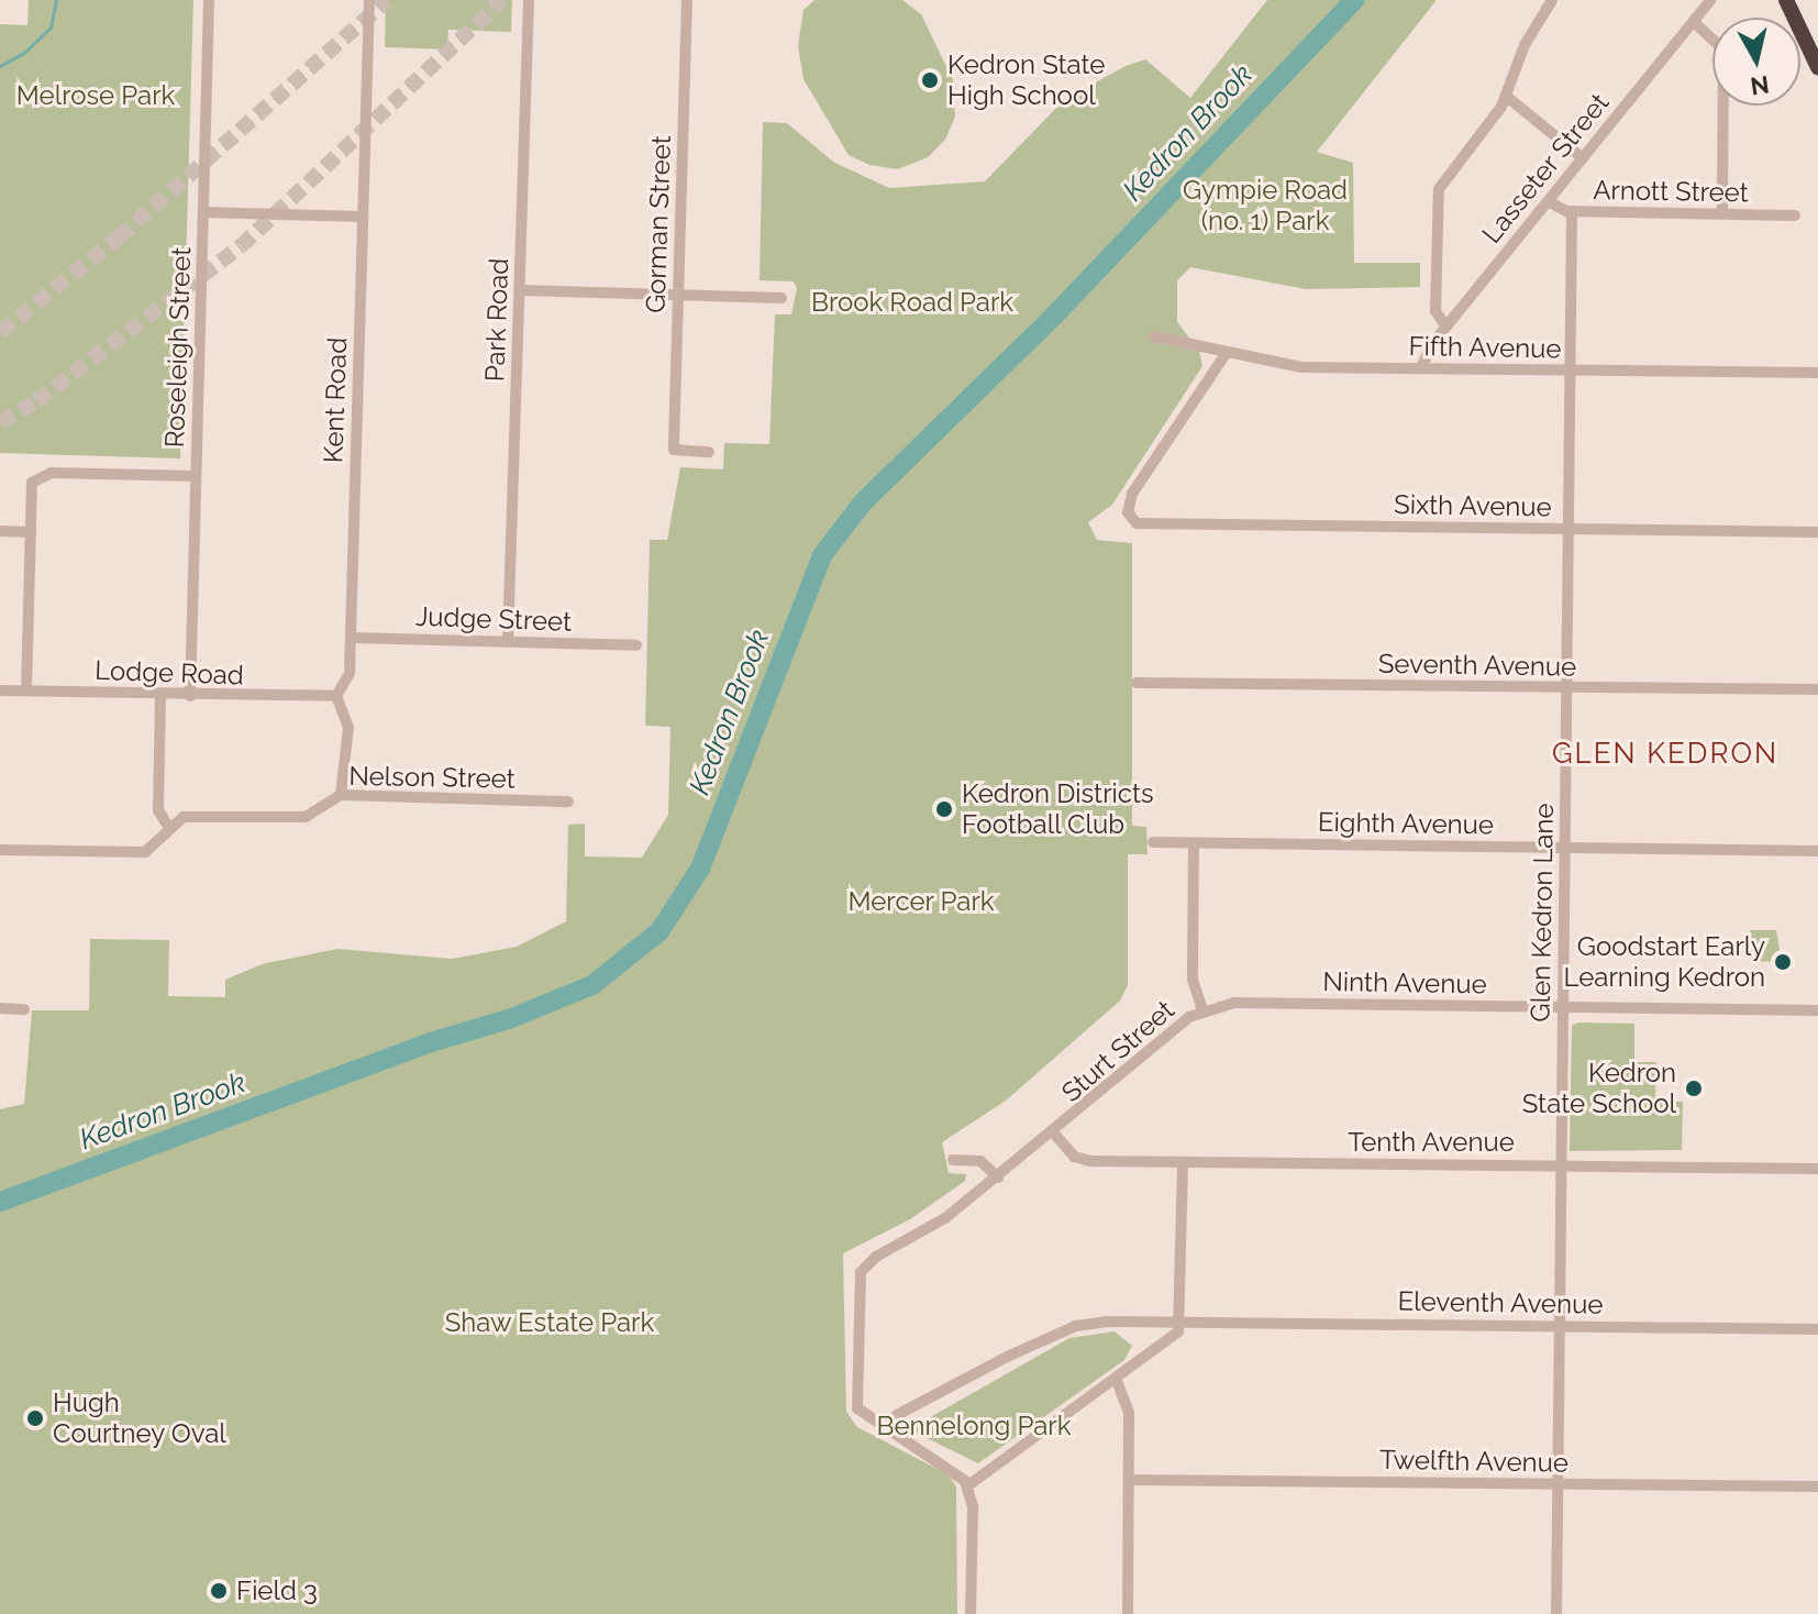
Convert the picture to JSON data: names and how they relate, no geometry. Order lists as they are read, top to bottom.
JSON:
{
  "streets": {
    "street": [
      "Lasseter Street",
      "Arnott Street",
      "Gorman Street",
      "Park Road",
      "Roseleigh Street",
      "Fifth Avenue",
      "Kent Road",
      "Sixth Avenue",
      "Judge Street",
      "Seventh Avenue",
      "Lodge Road",
      "Nelson Street",
      "Eighth Avenue",
      "Glen Kedron Lane",
      "Ninth Avenue",
      "Sturt Street",
      "Tenth Avenue",
      "Eleventh Avenue",
      "Twelfth Avenue"
    ]
  },
  "crossings": [
    ["Lasseter Street", "Arnott Street"],
    ["Lasseter Street", "Fifth Avenue"],
    ["Arnott Street", "Glen Kedron Lane"],
    ["Park Road", "Judge Street"],
    ["Roseleigh Street", "Lodge Road"],
    ["Fifth Avenue", "Sixth Avenue"],
    ["Fifth Avenue", "Glen Kedron Lane"],
    ["Kent Road", "Judge Street"],
    ["Kent Road", "Lodge Road"],
    ["Sixth Avenue", "Glen Kedron Lane"],
    ["Seventh Avenue", "Glen Kedron Lane"],
    ["Eighth Avenue", "Glen Kedron Lane"],
    ["Eighth Avenue", "Sturt Street"],
    ["Glen Kedron Lane", "Ninth Avenue"],
    ["Glen Kedron Lane", "Tenth Avenue"],
    ["Glen Kedron Lane", "Eleventh Avenue"],
    ["Glen Kedron Lane", "Twelfth Avenue"],
    ["Ninth Avenue", "Sturt Street"],
    ["Sturt Street", "Tenth Avenue"],
    ["Sturt Street", "Eleventh Avenue"]
  ],
  "districts": ["GLEN KEDRON"],
  "water": ["Kedron Brook"],
  "parks": [
    "Melrose Park",
    "Gympie Road (no. 1) Park",
    "Brook Road Park",
    "Mercer Park",
    "Shaw Estate Park",
    "Bennelong Park"
  ],
  "places": [
    "Kedron State High School",
    "Kedron Districts Football Club",
    "Goodstart Early Learning Kedron",
    "Kedron State School",
    "Hugh Courtney Oval",
    "Field 3"
  ],
  "north": "bottom"
}
